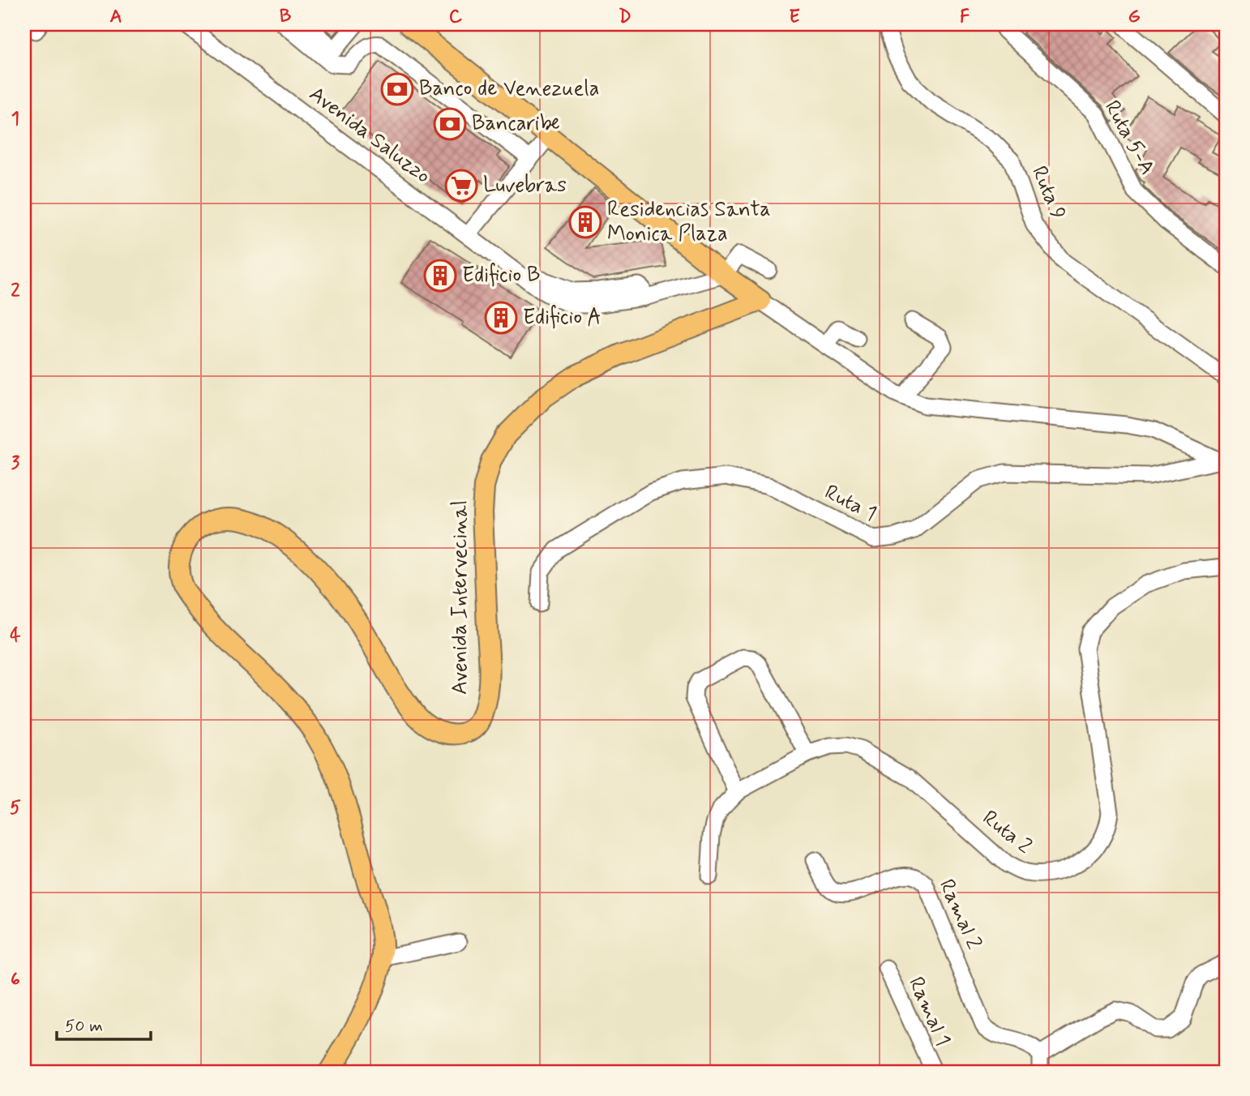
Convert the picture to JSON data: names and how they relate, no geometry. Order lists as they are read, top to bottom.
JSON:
{
  "streets": {
    "main road": ["Avenida Intervecinal"],
    "street": [
      "Avenida Saluzzo",
      "Ruta 5-A",
      "Ruta 9",
      "Ruta 1",
      "Ruta 2",
      "Ramal 2",
      "Ramal 1"
    ]
  },
  "places": {
    "bank": ["Banco de Venezuela", "Bancaribe"],
    "supermarket": ["Luvebras"],
    "building": ["Residencias Santa Monica Plaza", "Edificio B", "Edificio A"]
  },
  "scale_bar": "50 m",
  "grid": {
    "columns": [
      "A",
      "B",
      "C",
      "D",
      "E",
      "F",
      "G"
    ],
    "rows": [
      "1",
      "2",
      "3",
      "4",
      "5",
      "6"
    ]
  }
}
